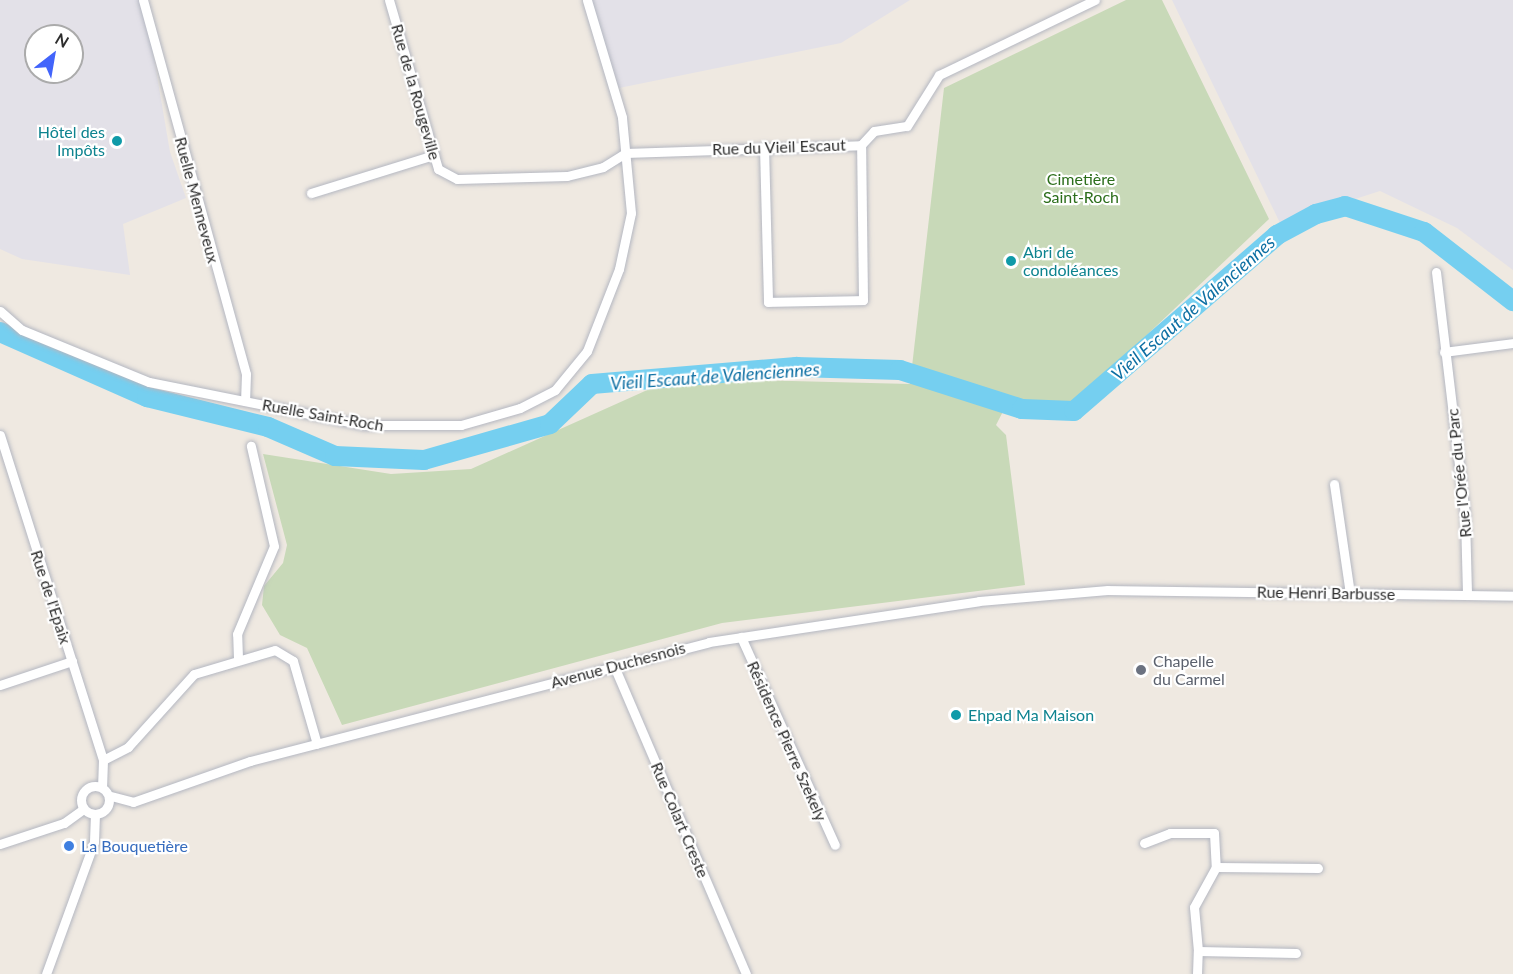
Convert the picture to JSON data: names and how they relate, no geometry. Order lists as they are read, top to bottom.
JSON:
{
  "streets": {
    "street": [
      "Rue de la Rougeville",
      "Rue du Vieil Escaut",
      "Ruelle Menneveux",
      "Ruelle Saint-Roch",
      "Rue l'Orée du Parc",
      "Rue Henri Barbusse",
      "Rue de l'Epaix",
      "Avenue Duchesnois",
      "Résidence Pierre Szekely",
      "Rue Colart Creste"
    ]
  },
  "crossings": [
    ["Rue de la Rougeville", "Rue du Vieil Escaut"],
    ["Rue de la Rougeville", "Ruelle Saint-Roch"],
    ["Rue du Vieil Escaut", "Ruelle Saint-Roch"],
    ["Ruelle Menneveux", "Ruelle Saint-Roch"],
    ["Rue l'Orée du Parc", "Rue Henri Barbusse"],
    ["Rue Henri Barbusse", "Avenue Duchesnois"],
    ["Avenue Duchesnois", "Résidence Pierre Szekely"],
    ["Avenue Duchesnois", "Rue Colart Creste"]
  ],
  "water": ["Vieil Escaut de Valenciennes"],
  "parks": ["Cimetière Saint-Roch"],
  "places": [
    "Hôtel des Impôts",
    "Abri de condoléances",
    "Chapelle du Carmel",
    "Ehpad Ma Maison",
    "La Bouquetière"
  ],
  "north": "top right"
}
